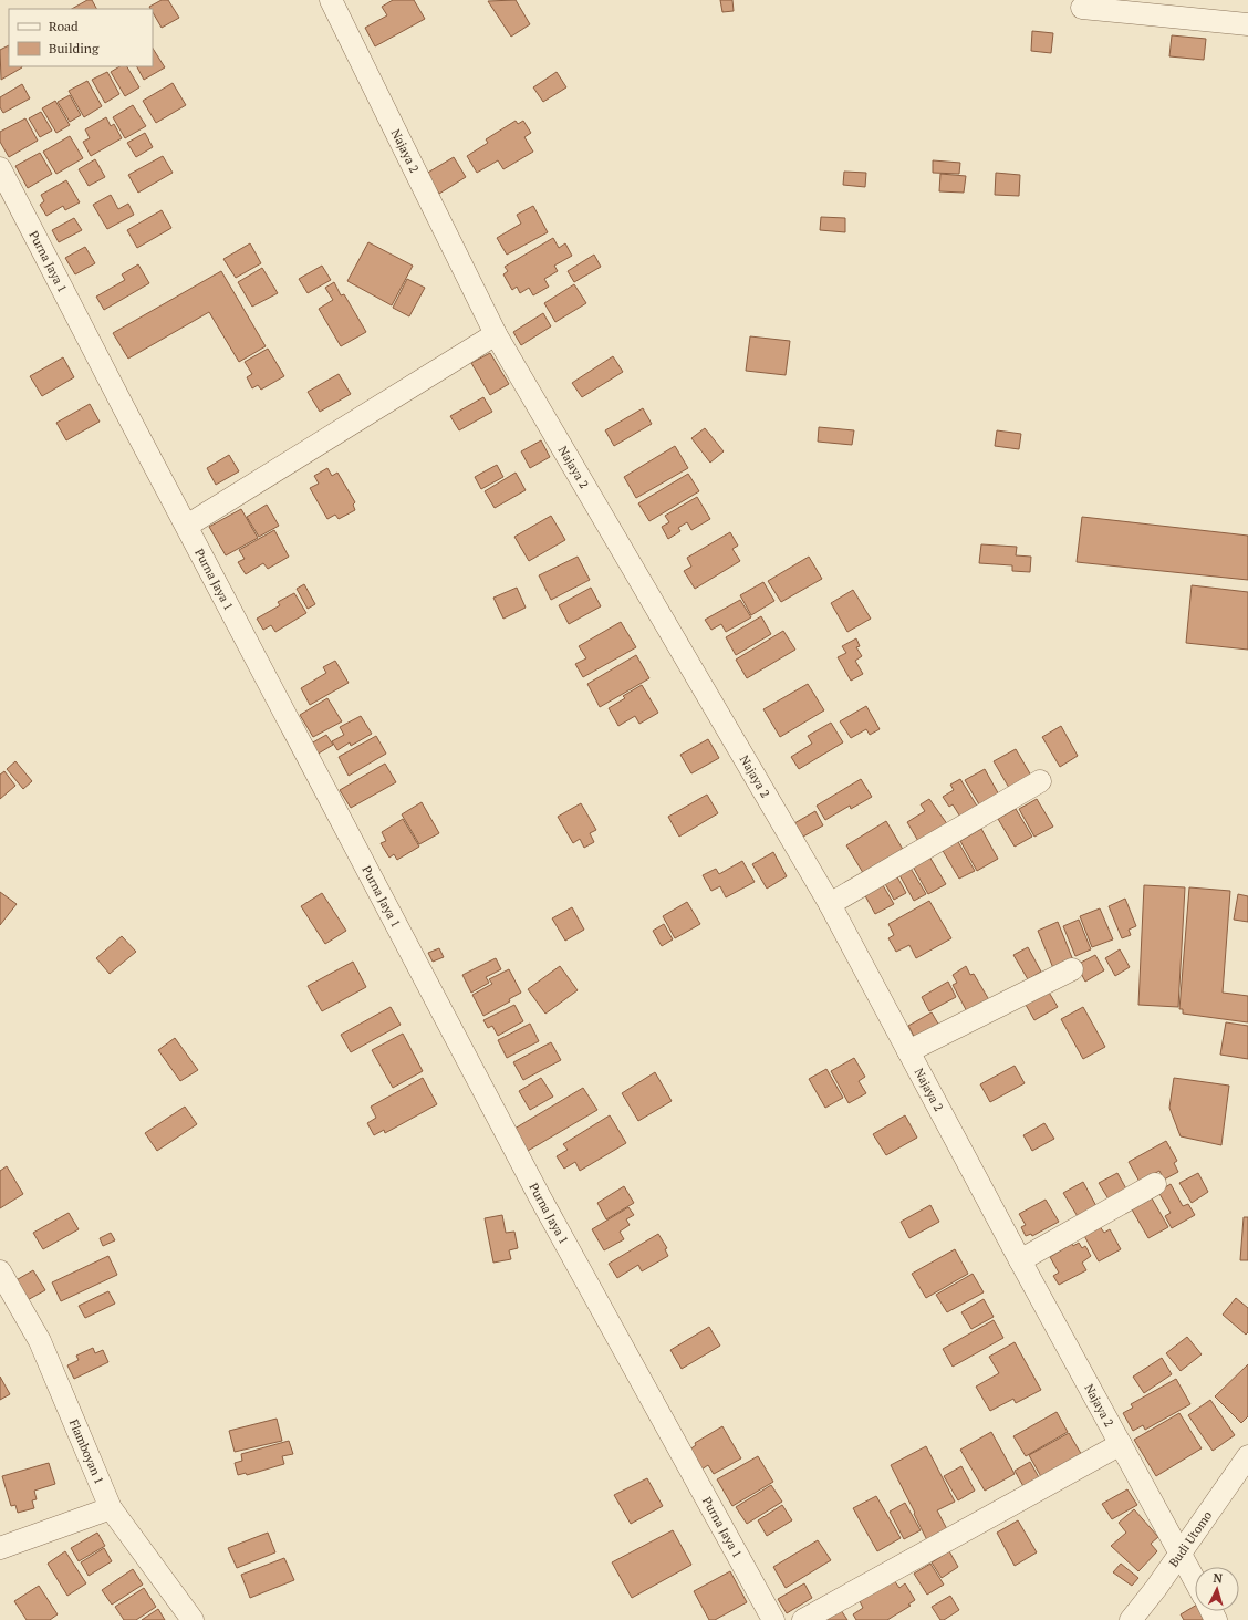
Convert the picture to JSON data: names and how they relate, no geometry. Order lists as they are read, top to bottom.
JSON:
{
  "streets": {
    "street": [
      "Najaya 2",
      "Purna Jaya 1",
      "Flamboyan 1",
      "Budi Utomo"
    ]
  },
  "crossings": [
    ["Najaya 2", "Budi Utomo"]
  ],
  "legend": ["Road", "Building"],
  "north": "top"
}
